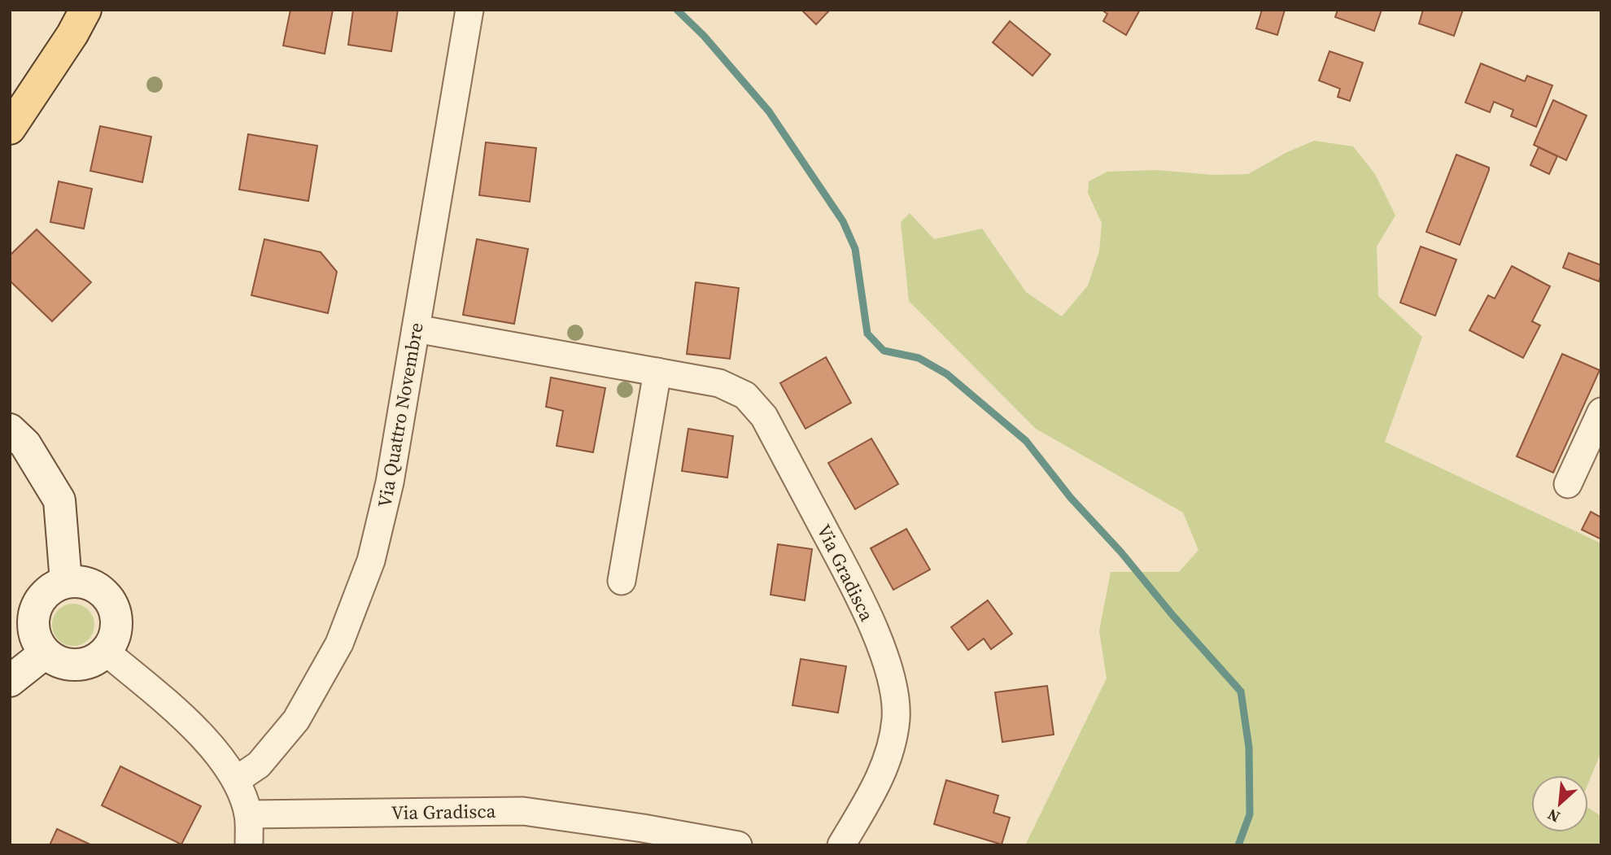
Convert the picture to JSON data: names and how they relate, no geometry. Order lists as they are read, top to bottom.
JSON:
{
  "streets": {
    "street": ["Via Quattro Novembre", "Via Gradisca"]
  },
  "crossings": [
    ["Via Quattro Novembre", "Via Gradisca"]
  ],
  "north": "bottom left"
}
